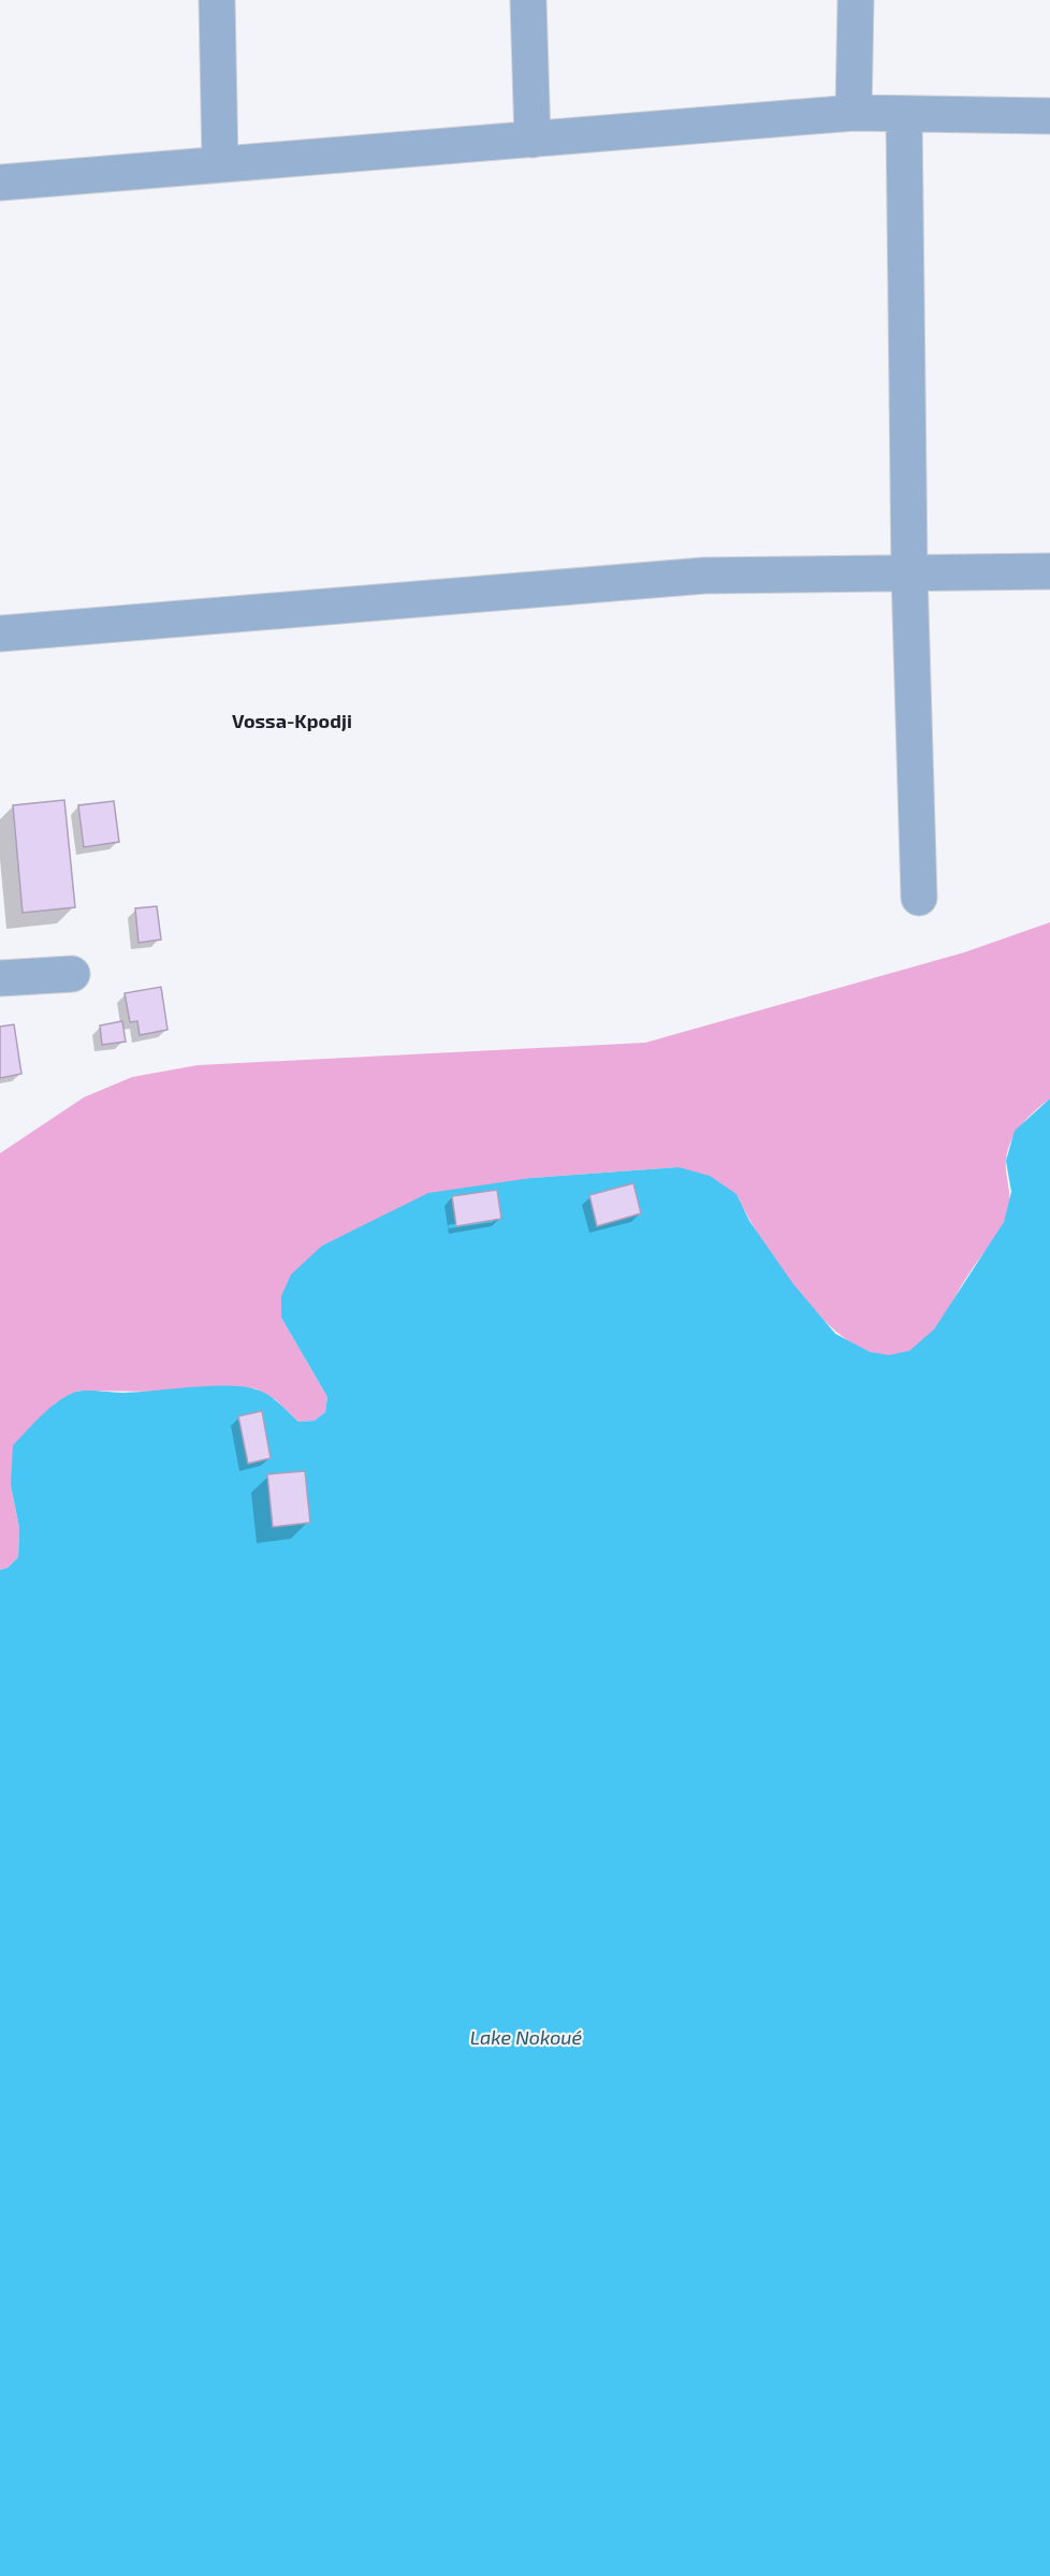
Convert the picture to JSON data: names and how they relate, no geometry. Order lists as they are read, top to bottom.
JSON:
{
  "districts": ["Vossa-Kpodji"],
  "water": ["Lake Nokoué"]
}
